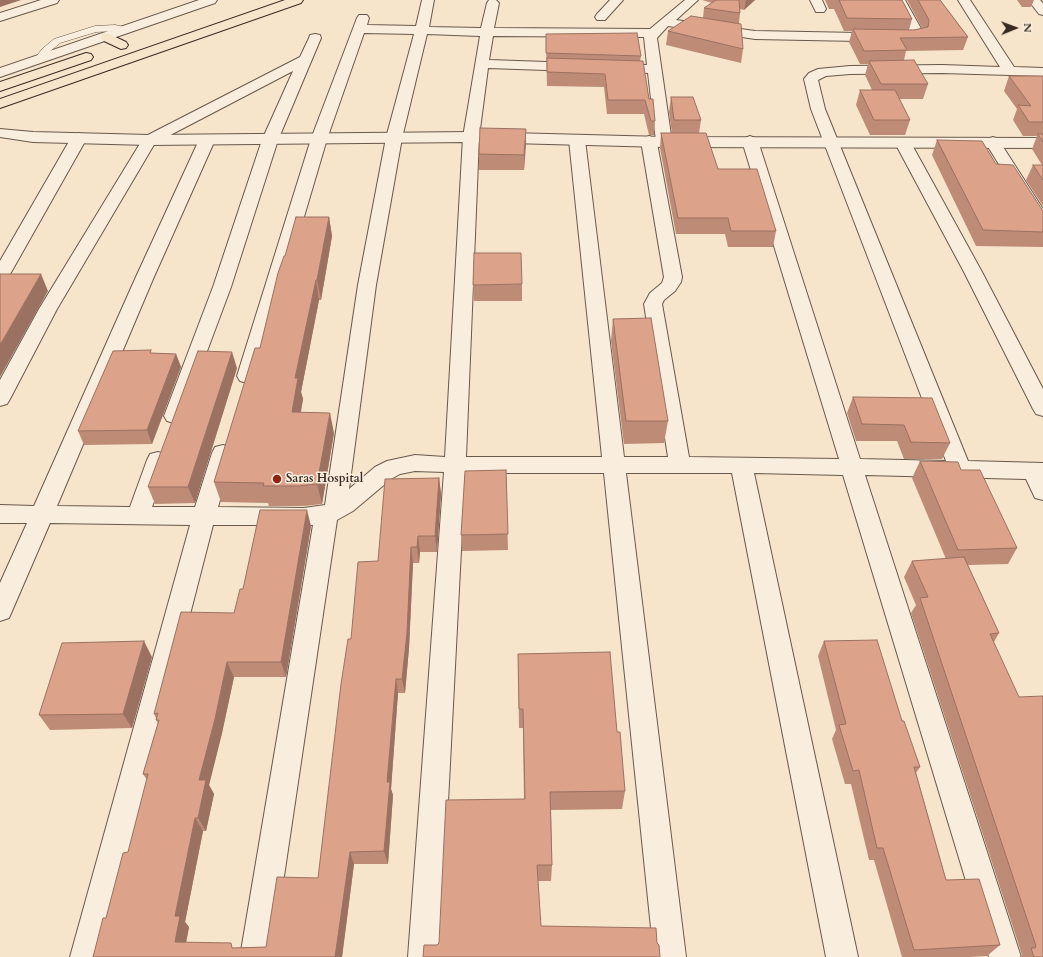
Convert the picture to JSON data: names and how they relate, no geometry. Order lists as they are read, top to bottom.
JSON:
{
  "places": ["Saras Hospital"],
  "north": "right"
}
